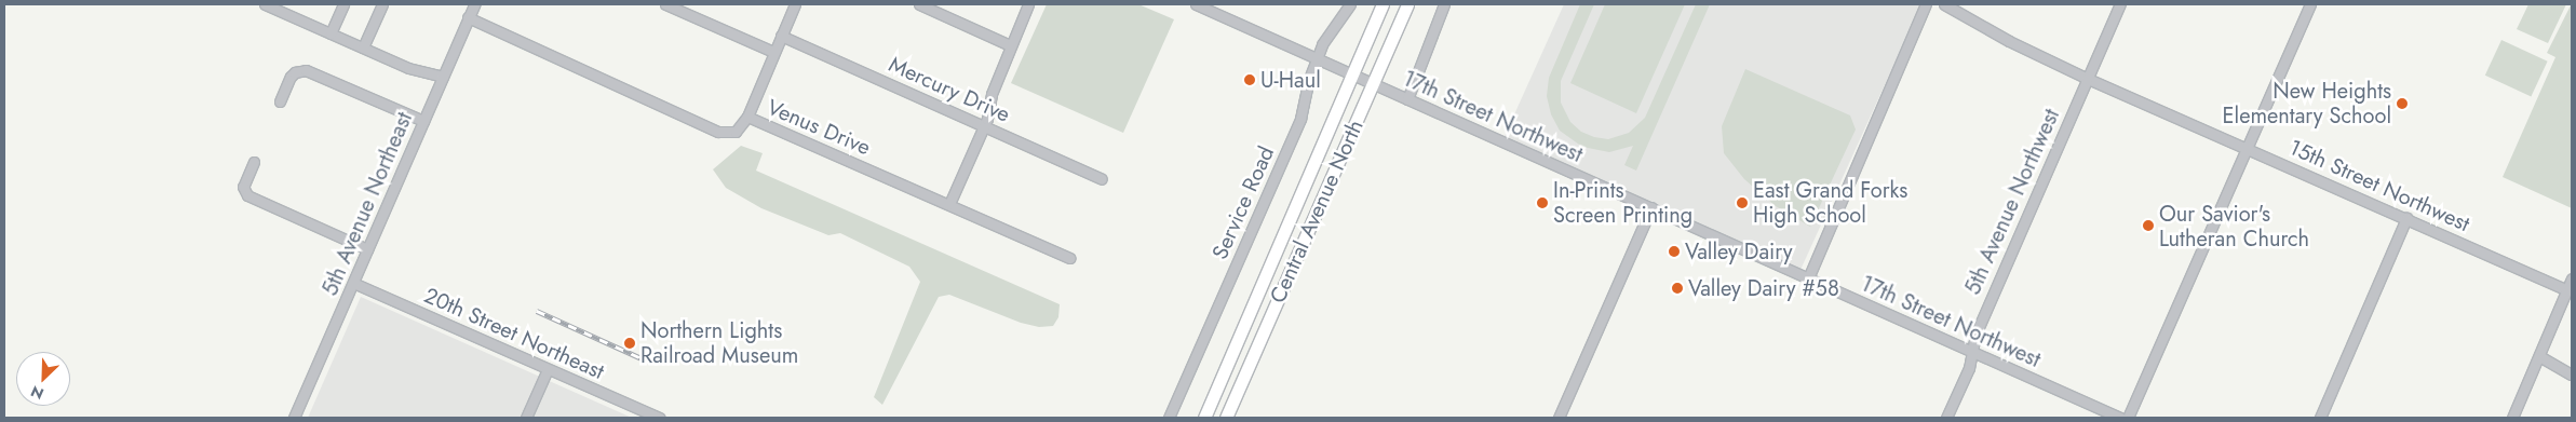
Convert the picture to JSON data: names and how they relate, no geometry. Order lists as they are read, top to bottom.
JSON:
{
  "streets": {
    "main road": ["Central Avenue North"],
    "street": [
      "Mercury Drive",
      "17th Street Northwest",
      "Venus Drive",
      "15th Street Northwest",
      "5th Avenue Northwest",
      "Service Road",
      "5th Avenue Northeast",
      "20th Street Northeast"
    ]
  },
  "crossings": [
    ["17th Street Northwest", "5th Avenue Northwest"],
    ["17th Street Northwest", "Service Road"],
    ["17th Street Northwest", "Central Avenue North"],
    ["Venus Drive", "5th Avenue Northeast"],
    ["15th Street Northwest", "5th Avenue Northwest"],
    ["5th Avenue Northeast", "20th Street Northeast"]
  ],
  "places": [
    "U-Haul",
    "New Heights Elementary School",
    "In-Prints Screen Printing",
    "East Grand Forks High School",
    "Our Savior's Lutheran Church",
    "Valley Dairy",
    "Valley Dairy #58",
    "Northern Lights Railroad Museum"
  ],
  "north": "bottom left"
}
